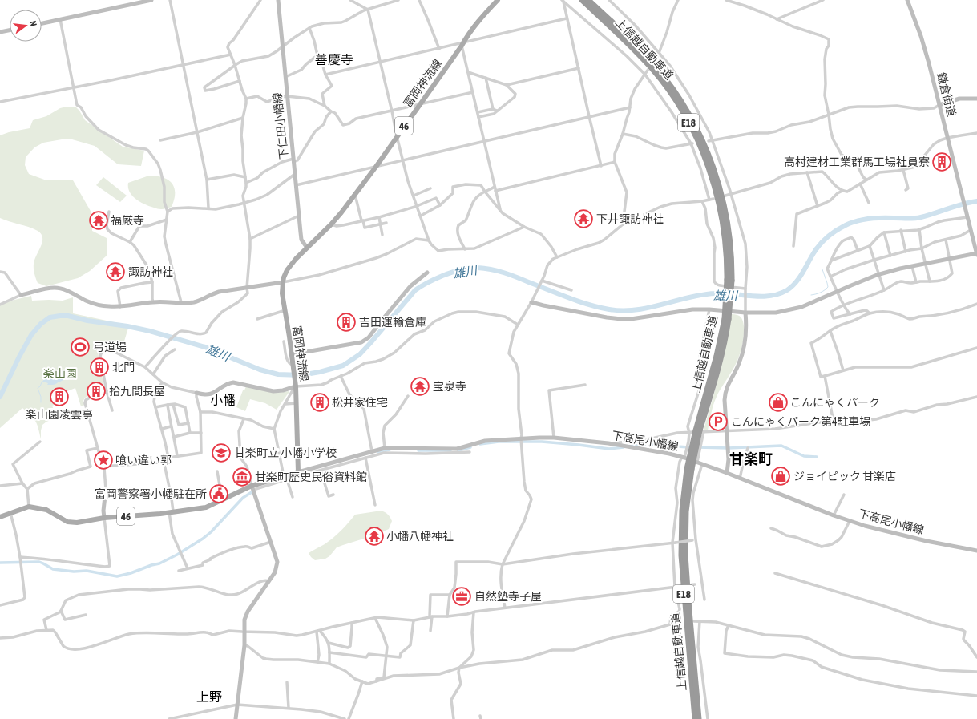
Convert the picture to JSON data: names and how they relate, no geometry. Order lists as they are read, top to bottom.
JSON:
{
  "streets": {
    "highway": ["上信越自動車道", "E18"],
    "main road": ["富岡神流線", "46"],
    "street": ["鎌倉街道", "下仁田小幡線", "下高尾小幡線"]
  },
  "crossings": [
    ["富岡神流線", "下仁田小幡線"],
    ["富岡神流線", "46"],
    ["富岡神流線", "下高尾小幡線"],
    ["46", "下高尾小幡線"]
  ],
  "districts": [
    "善慶寺",
    "小幡",
    "甘楽町",
    "上野"
  ],
  "water": ["雄川"],
  "parks": ["楽山園"],
  "places": {
    "building": [
      "高村建材工業群馬工場社員寮",
      "吉田運輸倉庫",
      "北門",
      "拾九間長屋",
      "楽山園凌雲亭",
      "松井家住宅"
    ],
    "temple": [
      "下井諏訪神社",
      "福厳寺",
      "諏訪神社",
      "宝泉寺",
      "小幡八幡神社"
    ],
    "sports": ["弓道場"],
    "shop": ["こんにゃくパーク", "ジョイピック 甘楽店"],
    "parking": ["こんにゃくパーク第4駐車場"],
    "school or university": ["甘楽町立 小幡小学校"],
    "place": ["喰い違い郭"],
    "museum": ["甘楽町歴史民俗資料館"],
    "public building": ["富岡警察署小幡駐在所"],
    "office": ["自然塾寺子屋"]
  },
  "north": "right"
}
